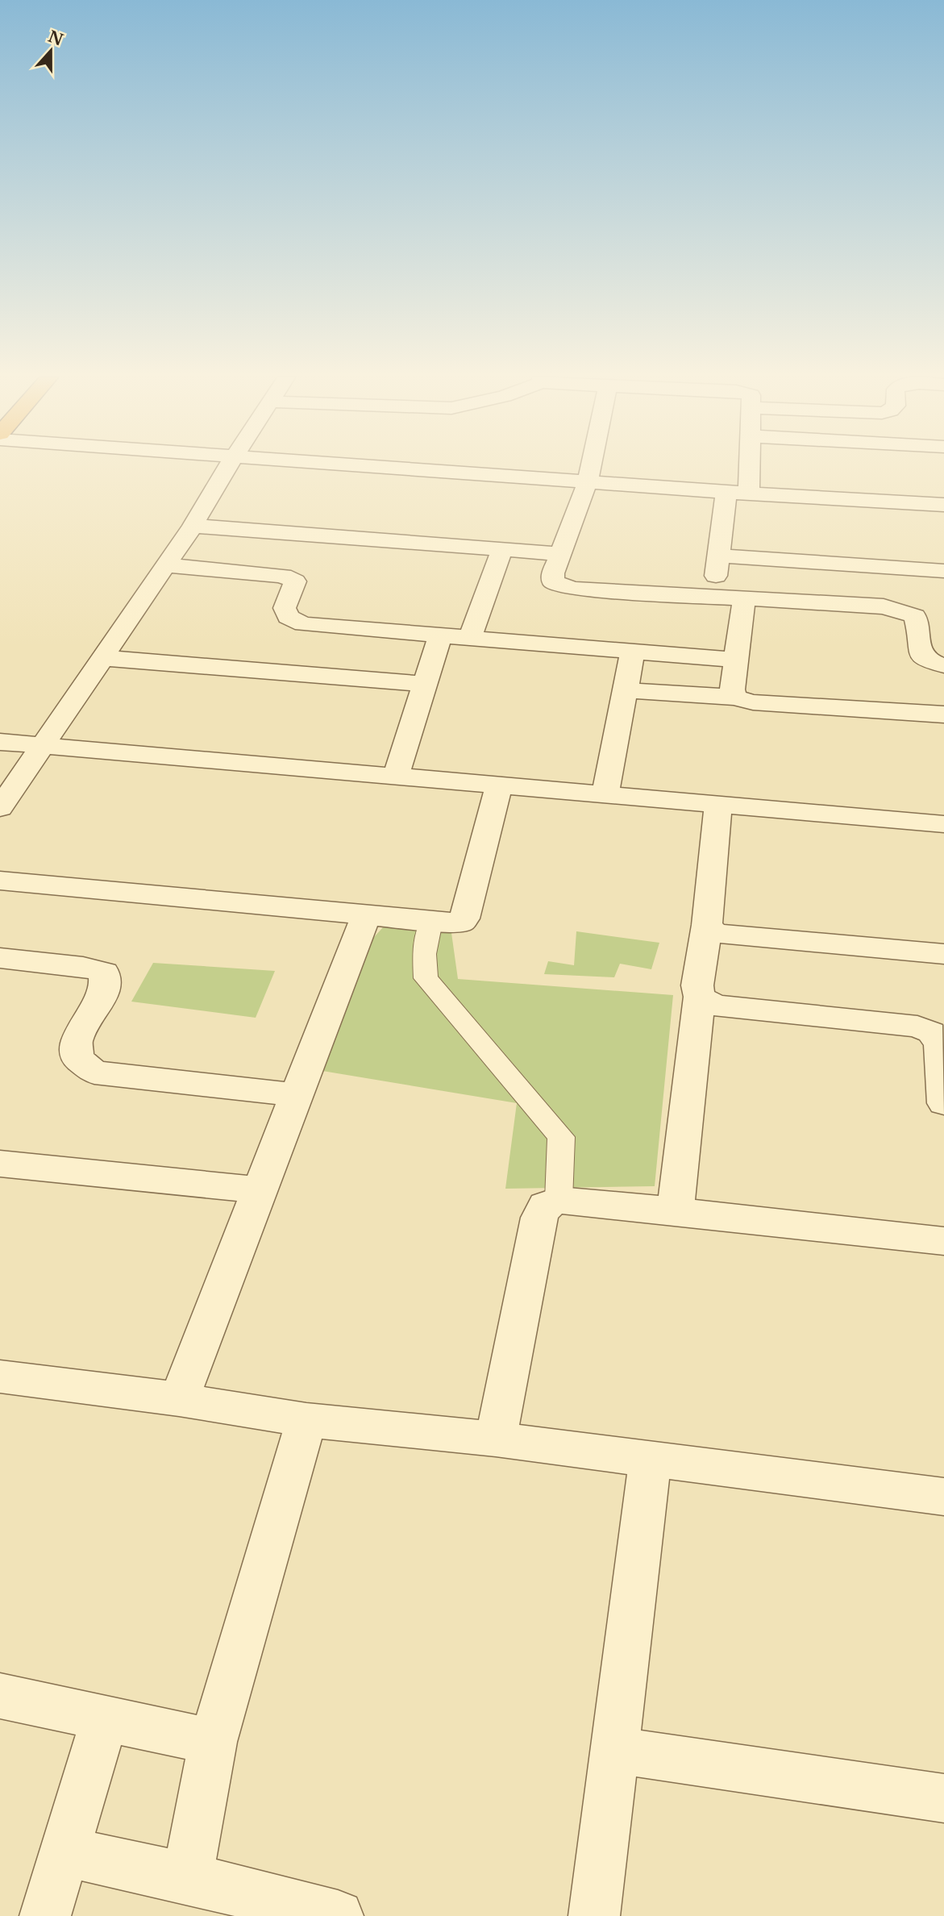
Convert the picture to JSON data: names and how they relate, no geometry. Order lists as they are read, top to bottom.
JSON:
{
  "north": "top"
}
